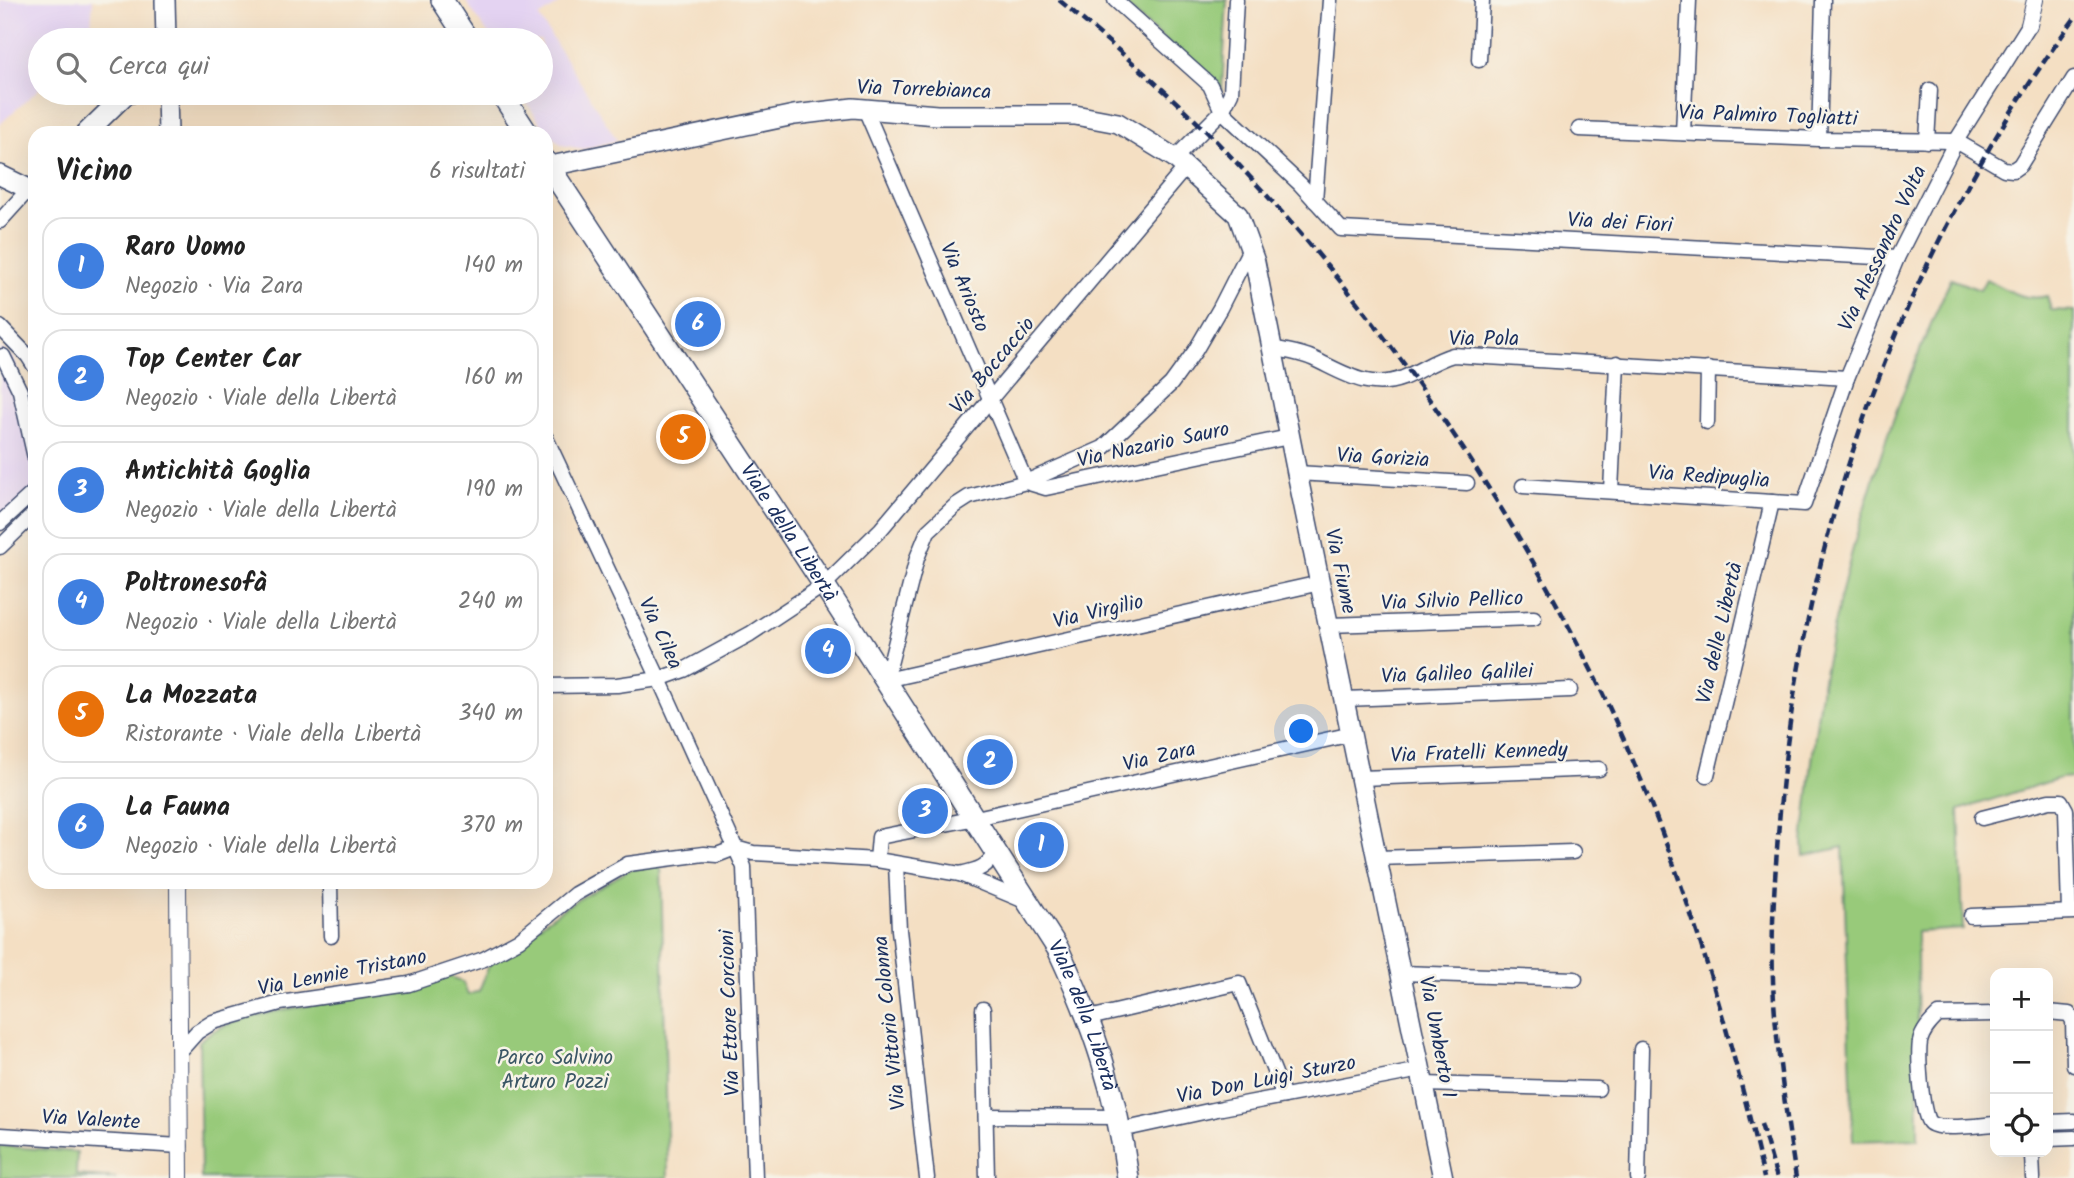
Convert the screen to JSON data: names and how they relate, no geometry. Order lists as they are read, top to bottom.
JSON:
{
  "streets": {
    "main road": [
      "Via Torrebianca",
      "Viale della Libertà",
      "Via Fiume",
      "Via Umberto I"
    ],
    "street": [
      "Via Palmiro Togliatti",
      "Via dei Fiori",
      "Via Alessandro Volta",
      "Via Ariosto",
      "Via Pola",
      "Via Boccaccio",
      "Via Nazario Sauro",
      "Via Gorizia",
      "Via Redipuglia",
      "Via Silvio Pellico",
      "Via Virgilio",
      "Via Cilea",
      "Via delle Libertà",
      "Via Galileo Galilei",
      "Via Fratelli Kennedy",
      "Via Zara",
      "Via Lennie Tristano",
      "Via Ettore Corcioni",
      "Via Vittorio Colonna",
      "Via Don Luigi Sturzo",
      "Via Valente"
    ]
  },
  "crossings": [
    ["Via Torrebianca", "Via Ariosto"],
    ["Via Torrebianca", "Via Boccaccio"],
    ["Via Torrebianca", "Via Fiume"],
    ["Via Palmiro Togliatti", "Via Alessandro Volta"],
    ["Via dei Fiori", "Via Alessandro Volta"],
    ["Via Alessandro Volta", "Via Pola"],
    ["Via Alessandro Volta", "Via Redipuglia"],
    ["Via Ariosto", "Via Boccaccio"],
    ["Via Ariosto", "Via Nazario Sauro"],
    ["Via Pola", "Via Fiume"],
    ["Via Boccaccio", "Viale della Libertà"],
    ["Via Boccaccio", "Via Cilea"],
    ["Via Nazario Sauro", "Via Fiume"],
    ["Via Gorizia", "Via Fiume"],
    ["Via Redipuglia", "Via delle Libertà"],
    ["Viale della Libertà", "Via Virgilio"],
    ["Viale della Libertà", "Via Zara"],
    ["Viale della Libertà", "Via Lennie Tristano"],
    ["Viale della Libertà", "Via Don Luigi Sturzo"],
    ["Via Fiume", "Via Silvio Pellico"],
    ["Via Fiume", "Via Virgilio"],
    ["Via Fiume", "Via Galileo Galilei"],
    ["Via Fiume", "Via Fratelli Kennedy"],
    ["Via Fiume", "Via Zara"],
    ["Via Fiume", "Via Umberto I"],
    ["Via Cilea", "Via Lennie Tristano"],
    ["Via Cilea", "Via Ettore Corcioni"],
    ["Via Zara", "Via Lennie Tristano"],
    ["Via Lennie Tristano", "Via Ettore Corcioni"],
    ["Via Lennie Tristano", "Via Vittorio Colonna"],
    ["Via Umberto I", "Via Don Luigi Sturzo"]
  ],
  "parks": ["Parco Salvino Arturo Pozzi"],
  "page": {
    "search": "Cerca qui",
    "heading": ["Vicino", "6 risultati"],
    "list": [
      {
        "mark": "1",
        "name": "Raro Uomo",
        "note": "Negozio · Via Zara",
        "value": "140 m"
      },
      {
        "mark": "2",
        "name": "Top Center Car",
        "note": "Negozio · Viale della Libertà",
        "value": "160 m"
      },
      {
        "mark": "3",
        "name": "Antichità Goglia",
        "note": "Negozio · Viale della Libertà",
        "value": "190 m"
      },
      {
        "mark": "4",
        "name": "Poltronesofà",
        "note": "Negozio · Viale della Libertà",
        "value": "240 m"
      },
      {
        "mark": "5",
        "name": "La Mozzata",
        "note": "Ristorante · Viale della Libertà",
        "value": "340 m"
      },
      {
        "mark": "6",
        "name": "La Fauna",
        "note": "Negozio · Viale della Libertà",
        "value": "370 m"
      }
    ],
    "pins": [
      "6",
      "5",
      "4",
      "2",
      "3",
      "1"
    ],
    "map_buttons": ["+", "−"]
  }
}
